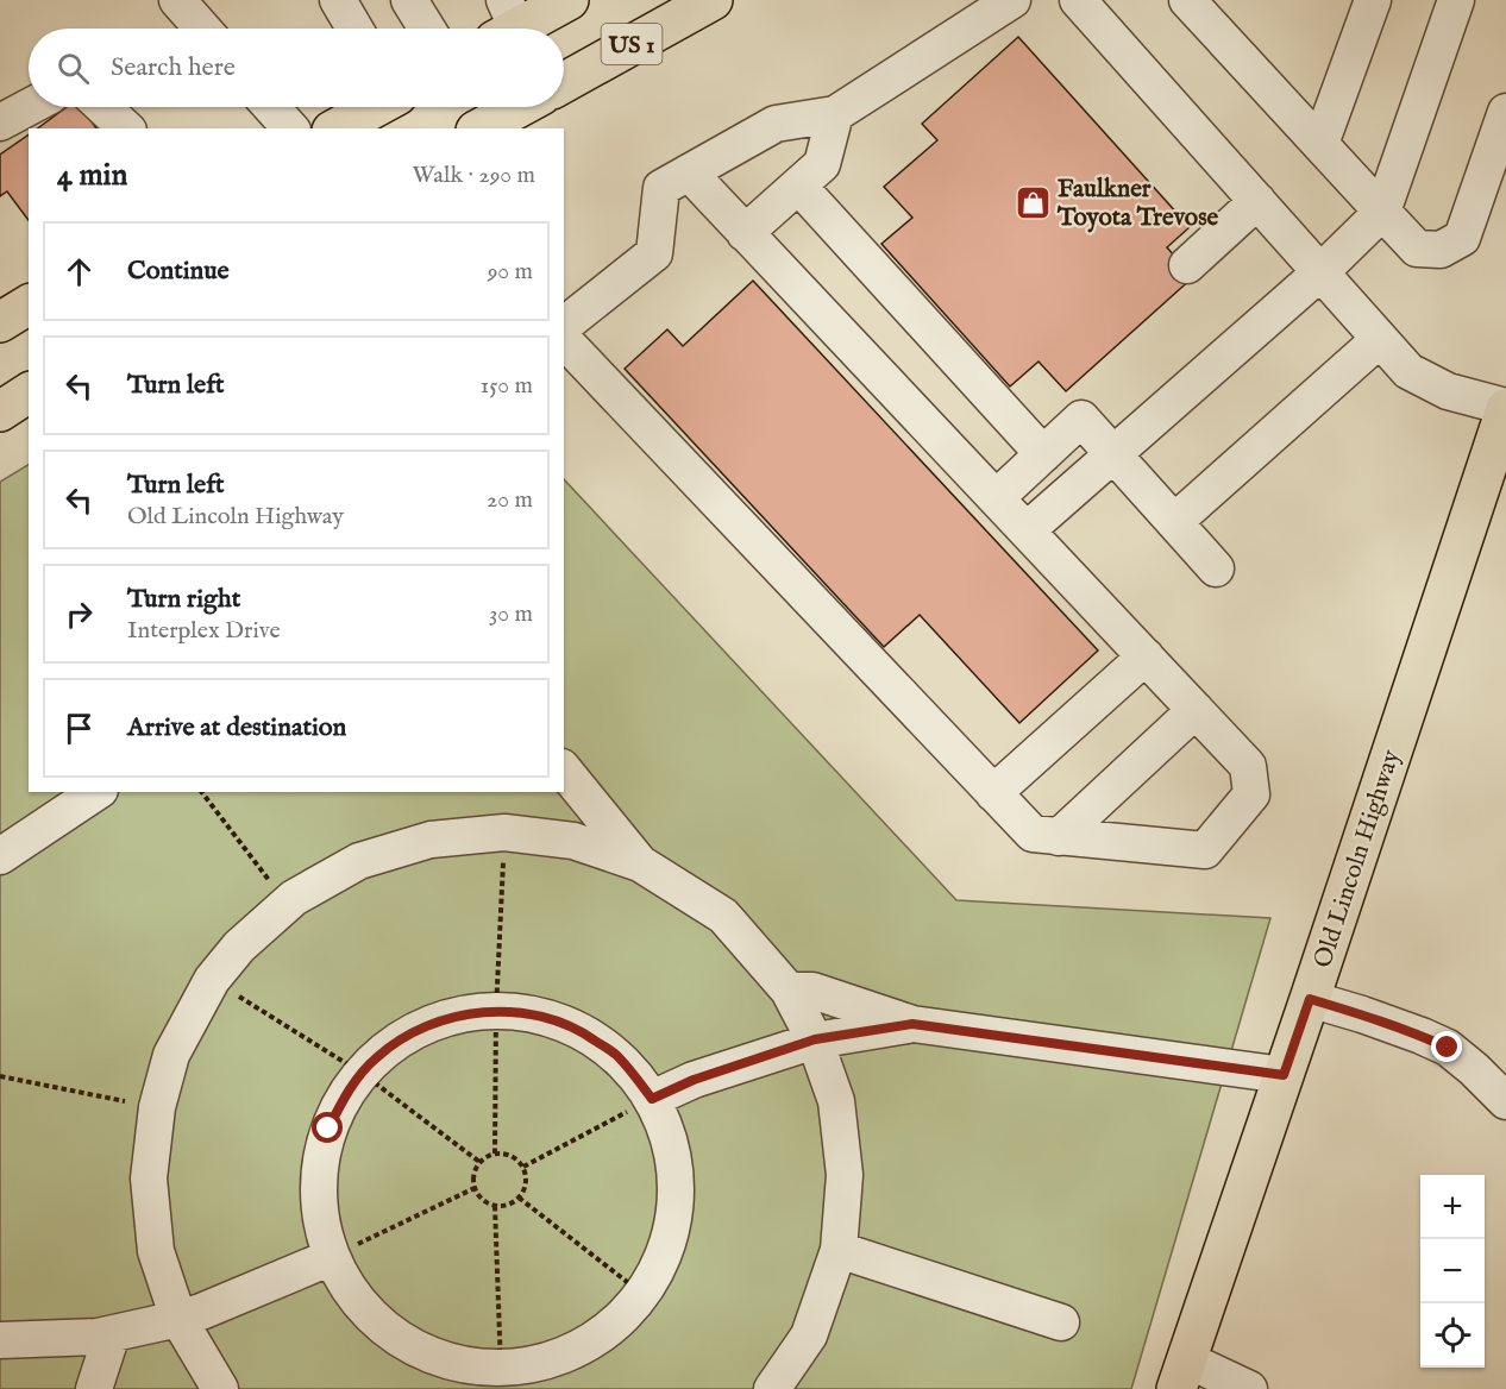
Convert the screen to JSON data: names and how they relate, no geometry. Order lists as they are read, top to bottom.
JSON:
{
  "streets": {
    "main road": ["US 1", "Old Lincoln Highway"]
  },
  "places": {
    "shop": ["Faulkner Toyota Trevose"]
  },
  "page": {
    "search": "Search here",
    "heading": ["4 min", "Walk · 290 m"],
    "list": [
      ["Continue", "90 m"],
      ["Turn left", "150 m"],
      ["Turn left", "Old Lincoln Highway", "20 m"],
      ["Turn right", "Interplex Drive", "30 m"],
      "Arrive at destination"
    ],
    "map_buttons": ["+", "−"]
  }
}
